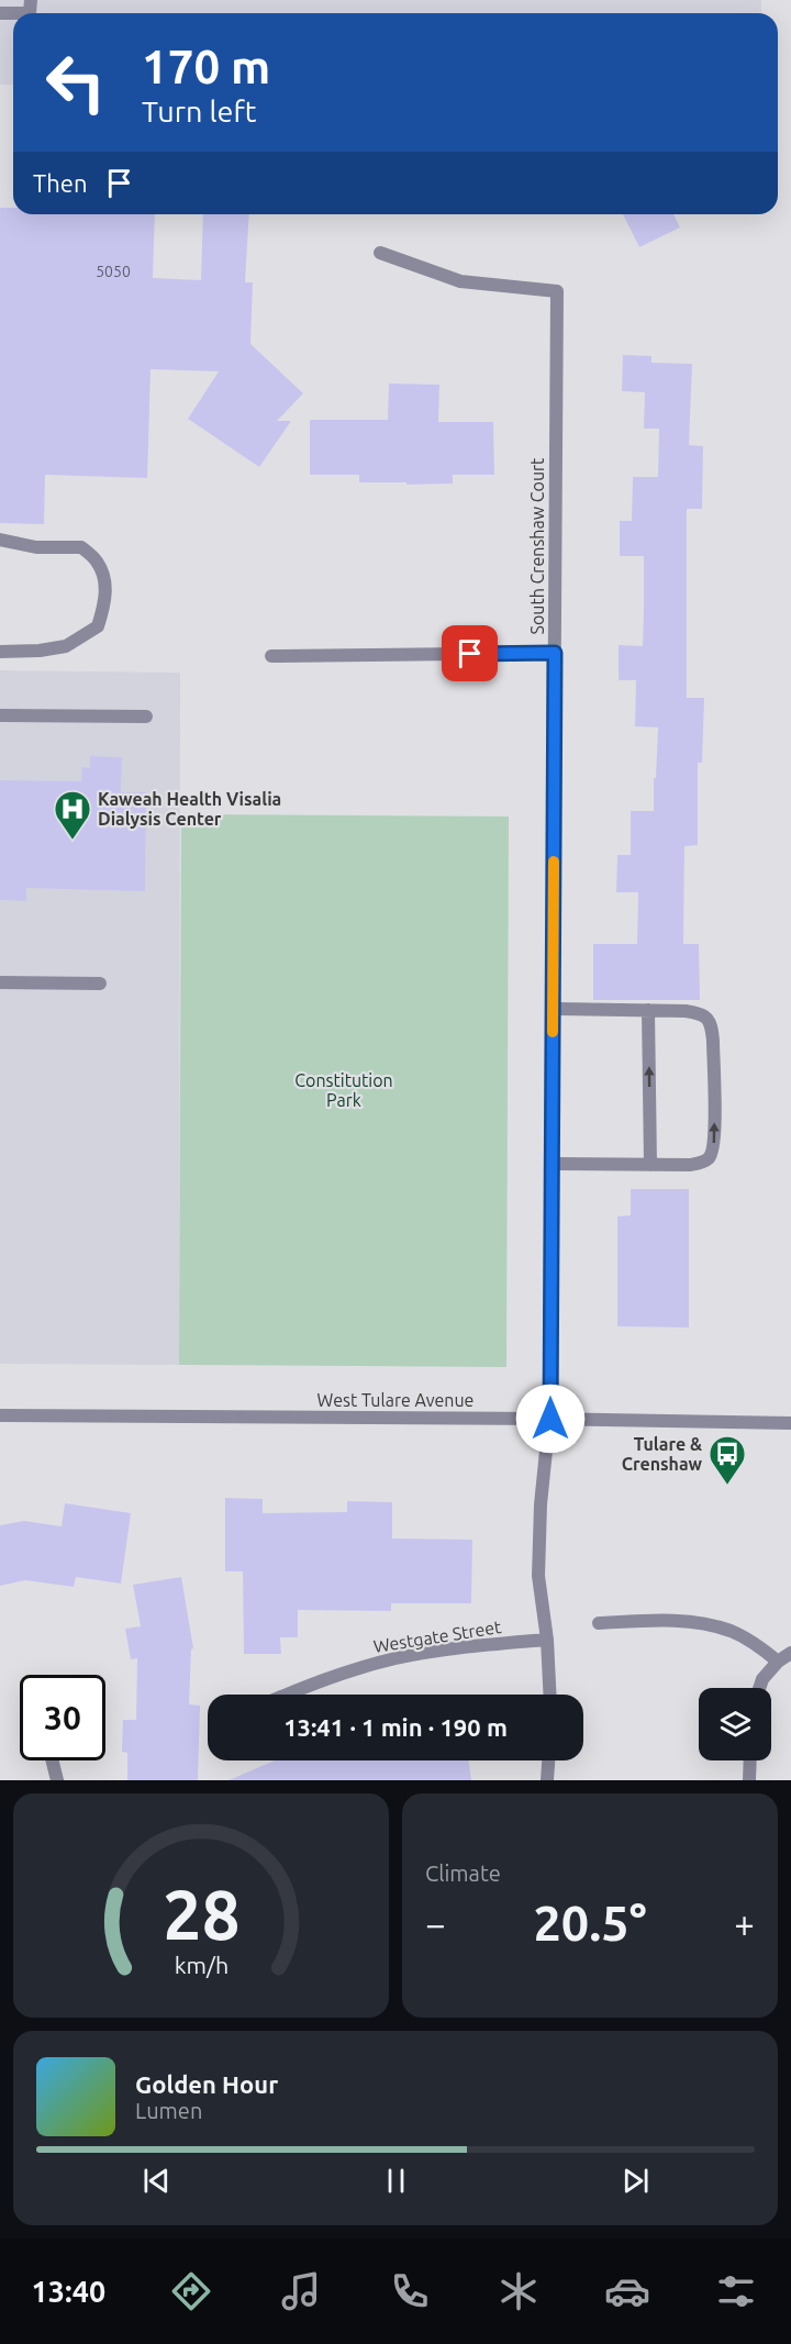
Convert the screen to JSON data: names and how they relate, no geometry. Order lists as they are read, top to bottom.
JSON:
{
  "streets": {
    "street": ["South Crenshaw Court", "West Tulare Avenue", "Westgate Street"]
  },
  "crossings": [
    ["South Crenshaw Court", "West Tulare Avenue"],
    ["South Crenshaw Court", "Westgate Street"]
  ],
  "parks": ["Constitution Park"],
  "places": {
    "hospital": ["Kaweah Health Visalia Dialysis Center"],
    "bus stop": ["Tulare & Crenshaw"]
  },
  "house_numbers": ["5050"],
  "page": {
    "turn": ["170 m", "Turn left"],
    "then": "Then",
    "limit": "30",
    "trip": "13:41 · 1 min · 190 m",
    "tile": "Climate",
    "heat": ["−", "20.5°", "+"],
    "song": ["Golden Hour", "Lumen"],
    "tabs": "13:40",
    "gauge": ["28", "km/h"]
  }
}
